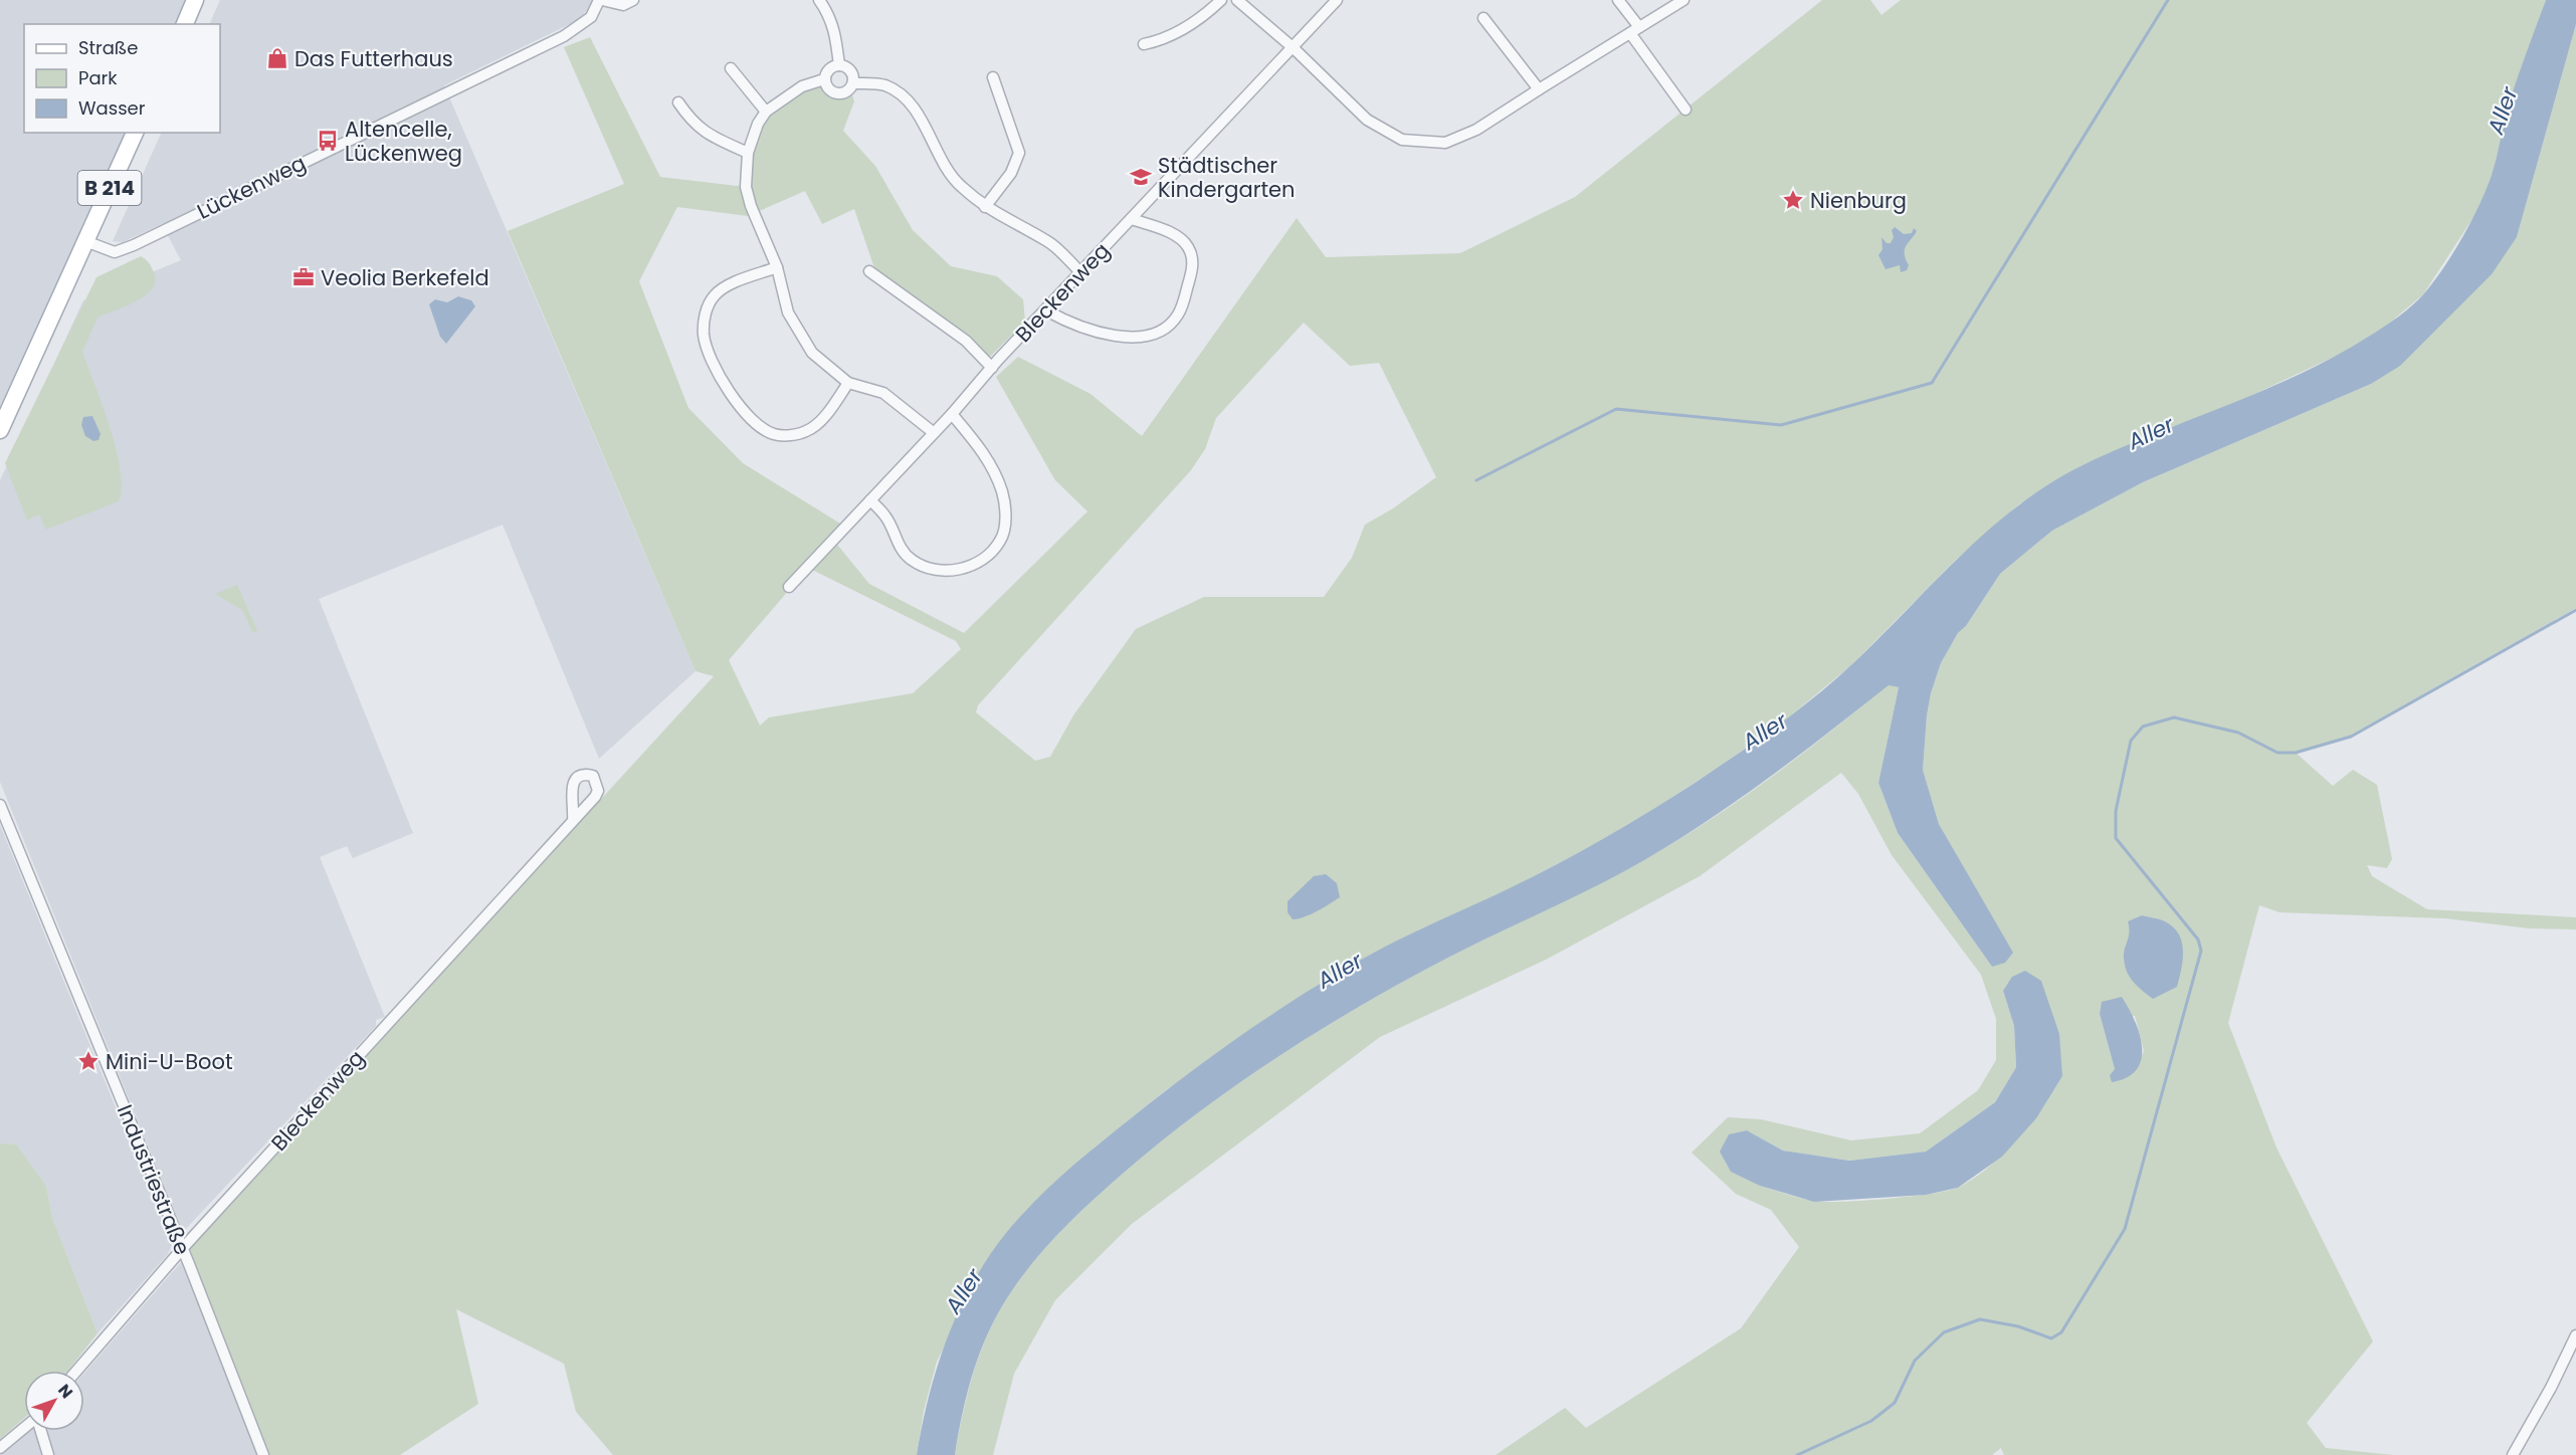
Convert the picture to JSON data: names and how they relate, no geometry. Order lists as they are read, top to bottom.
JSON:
{
  "streets": {
    "main road": ["B 214"],
    "street": ["Lückenweg", "Bleckenweg", "Industriestraße"]
  },
  "crossings": [
    ["Lückenweg", "B 214"],
    ["Bleckenweg", "Industriestraße"]
  ],
  "water": ["Aller"],
  "places": {
    "shop": ["Das Futterhaus"],
    "bus stop": ["Altencelle, Lückenweg"],
    "school or university": ["Städtischer Kindergarten"],
    "place": ["Nienburg", "Mini-U-Boot"],
    "office": ["Veolia Berkefeld"]
  },
  "legend": ["Straße", "Park", "Wasser"],
  "north": "top right"
}
